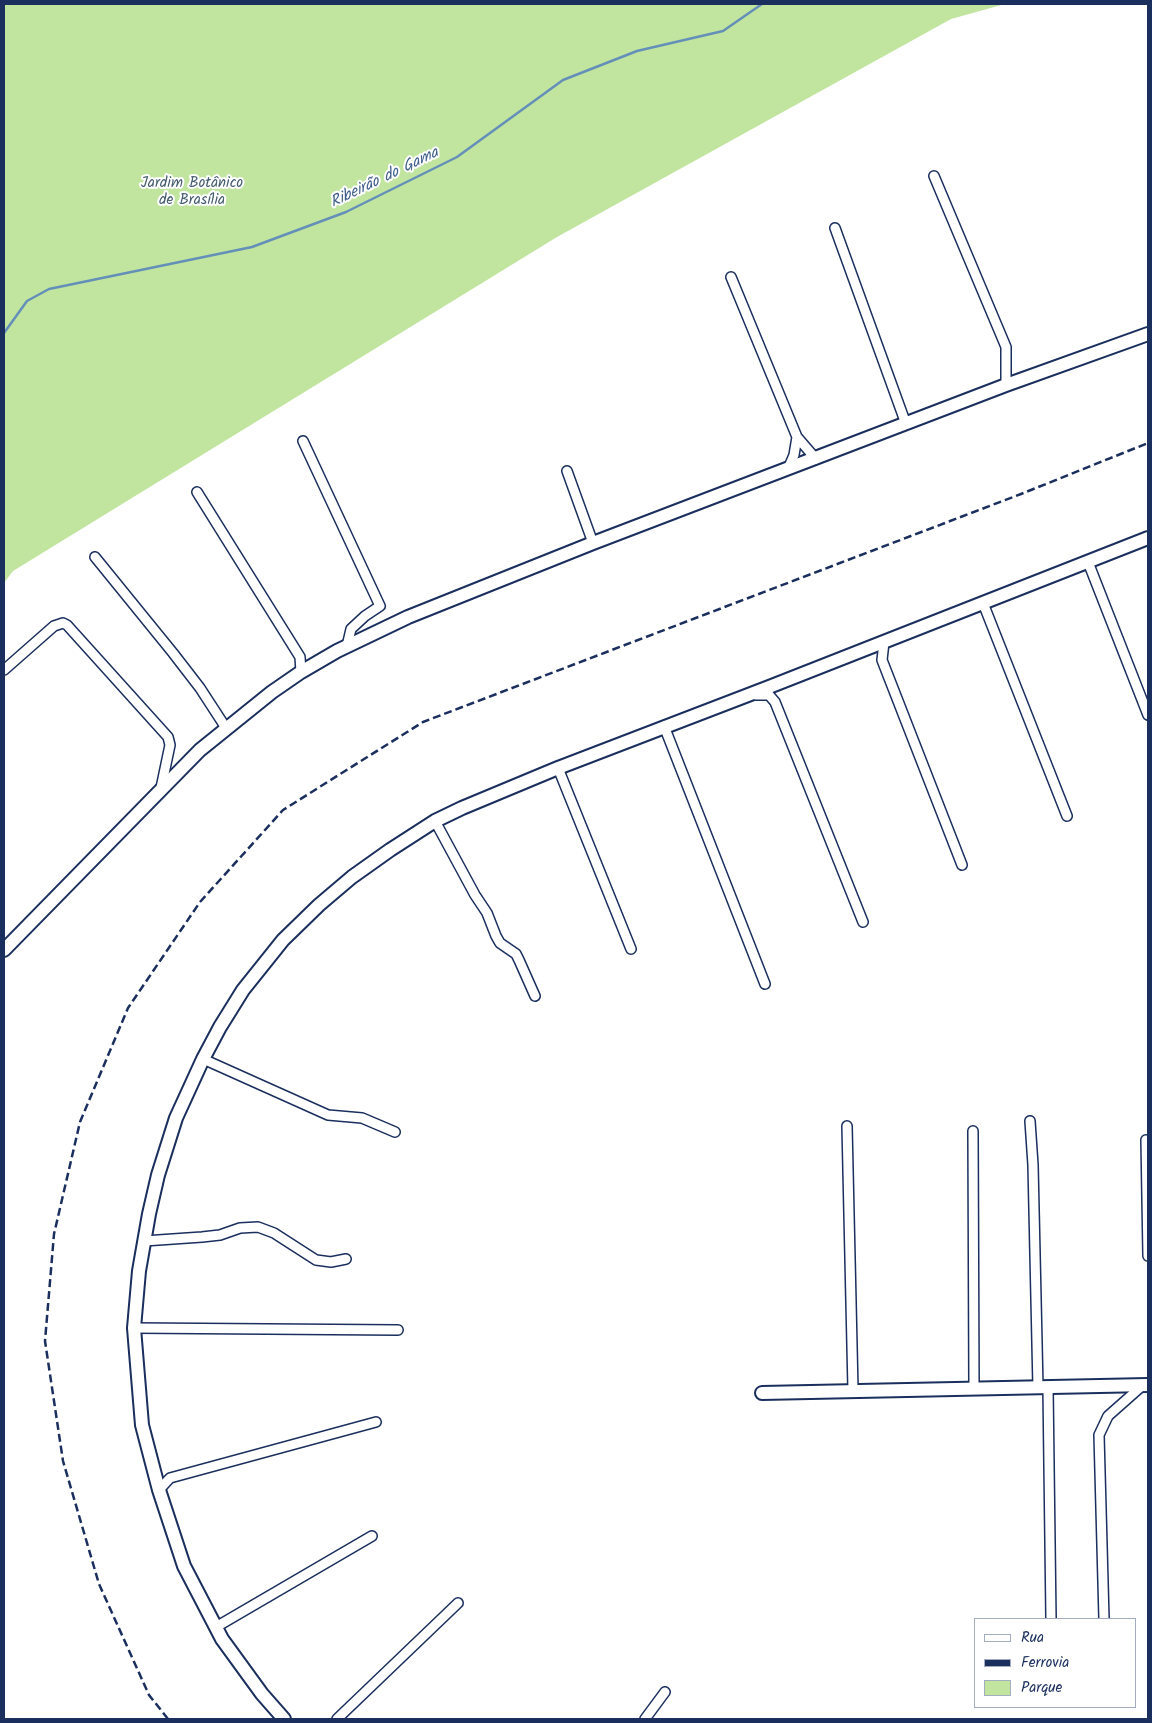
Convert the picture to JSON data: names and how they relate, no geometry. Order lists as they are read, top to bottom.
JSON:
{
  "water": ["Ribeirão do Gama"],
  "parks": ["Jardim Botânico de Brasília"],
  "legend": ["Rua", "Ferrovia", "Parque"]
}
